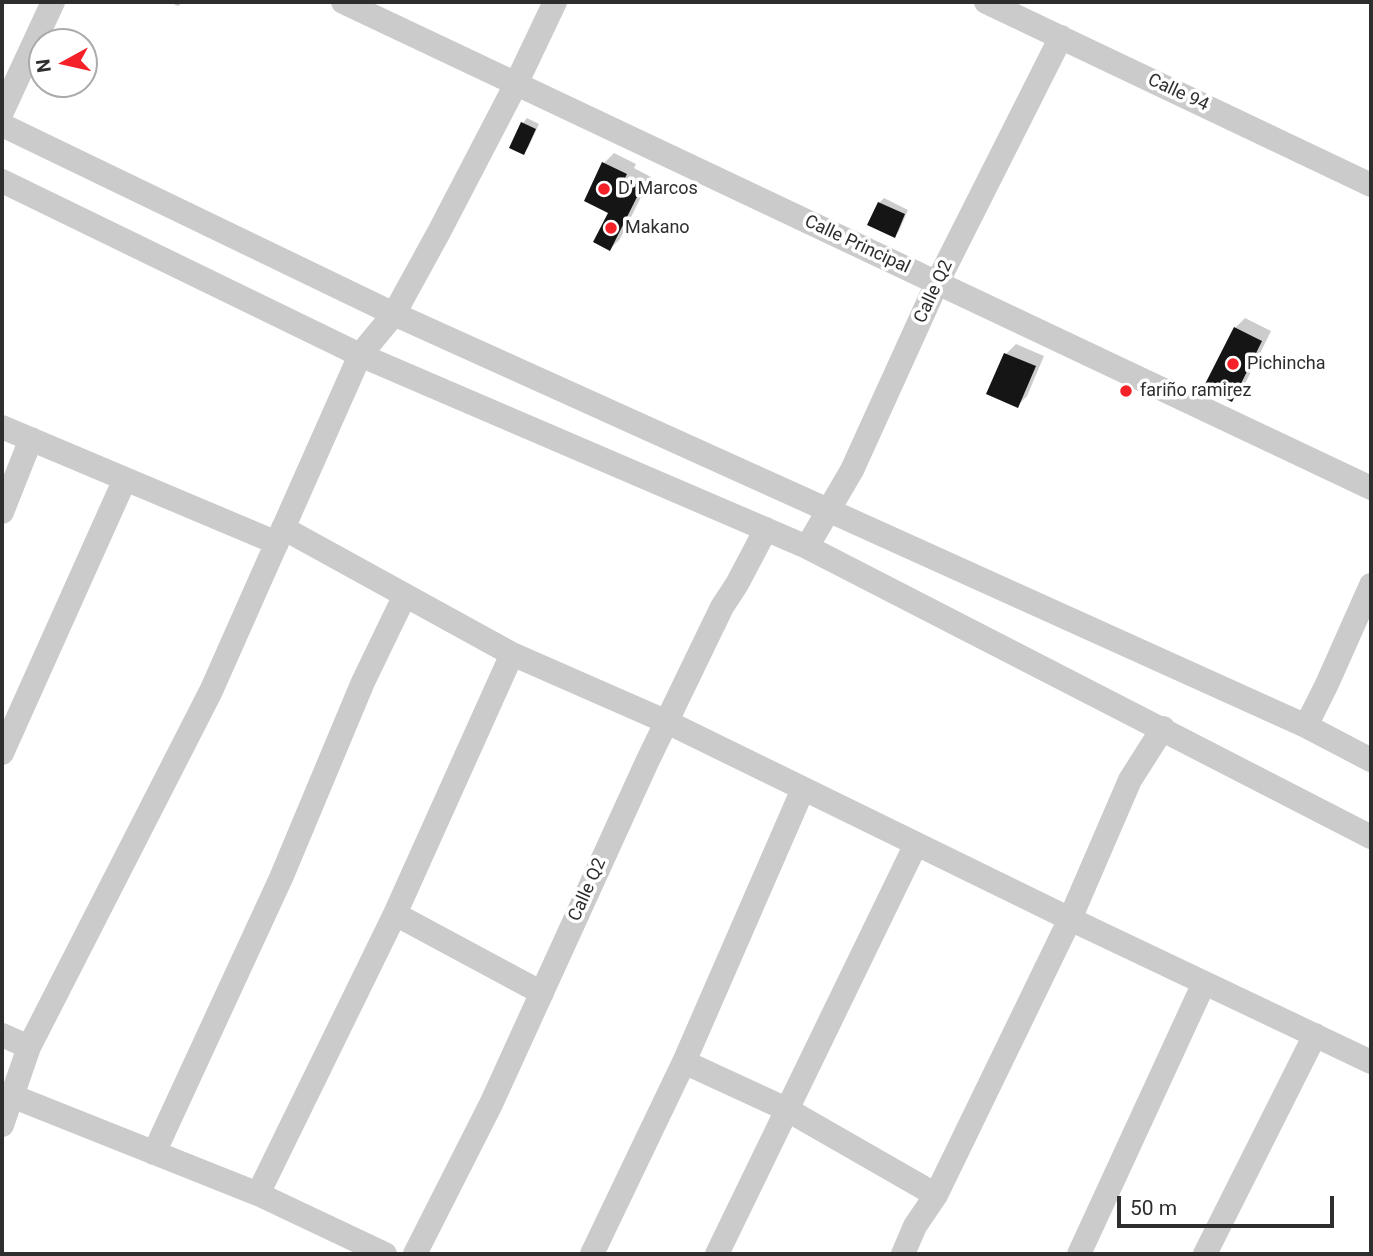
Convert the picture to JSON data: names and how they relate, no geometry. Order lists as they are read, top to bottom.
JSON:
{
  "streets": {
    "street": ["Calle 94", "Calle Principal", "Calle Q2"]
  },
  "crossings": [
    ["Calle 94", "Calle Q2"],
    ["Calle Principal", "Calle Q2"]
  ],
  "places": [
    "D' Marcos",
    "Makano",
    "Pichincha",
    "fariño ramirez"
  ],
  "scale_bar": "50 m",
  "north": "left"
}
